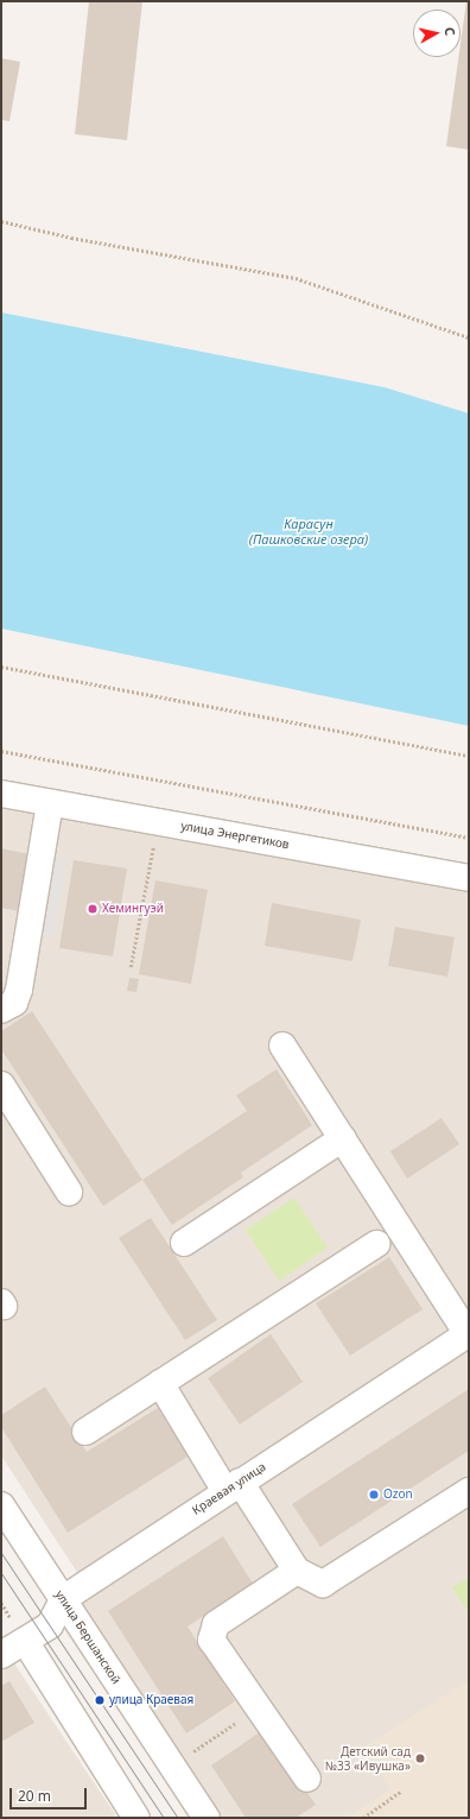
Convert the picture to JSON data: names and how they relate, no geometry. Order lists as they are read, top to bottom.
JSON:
{
  "streets": {
    "street": ["улица Энергетиков", "Краевая улица", "улица Бершанской"]
  },
  "crossings": [
    ["Краевая улица", "улица Бершанской"]
  ],
  "water": ["Карасун (Пашковские озера)"],
  "places": [
    "Хемингуэй",
    "Ozon",
    "улица Краевая",
    "Детский сад №33 «Ивушка»"
  ],
  "scale_bar": "20 m",
  "north": "right"
}
